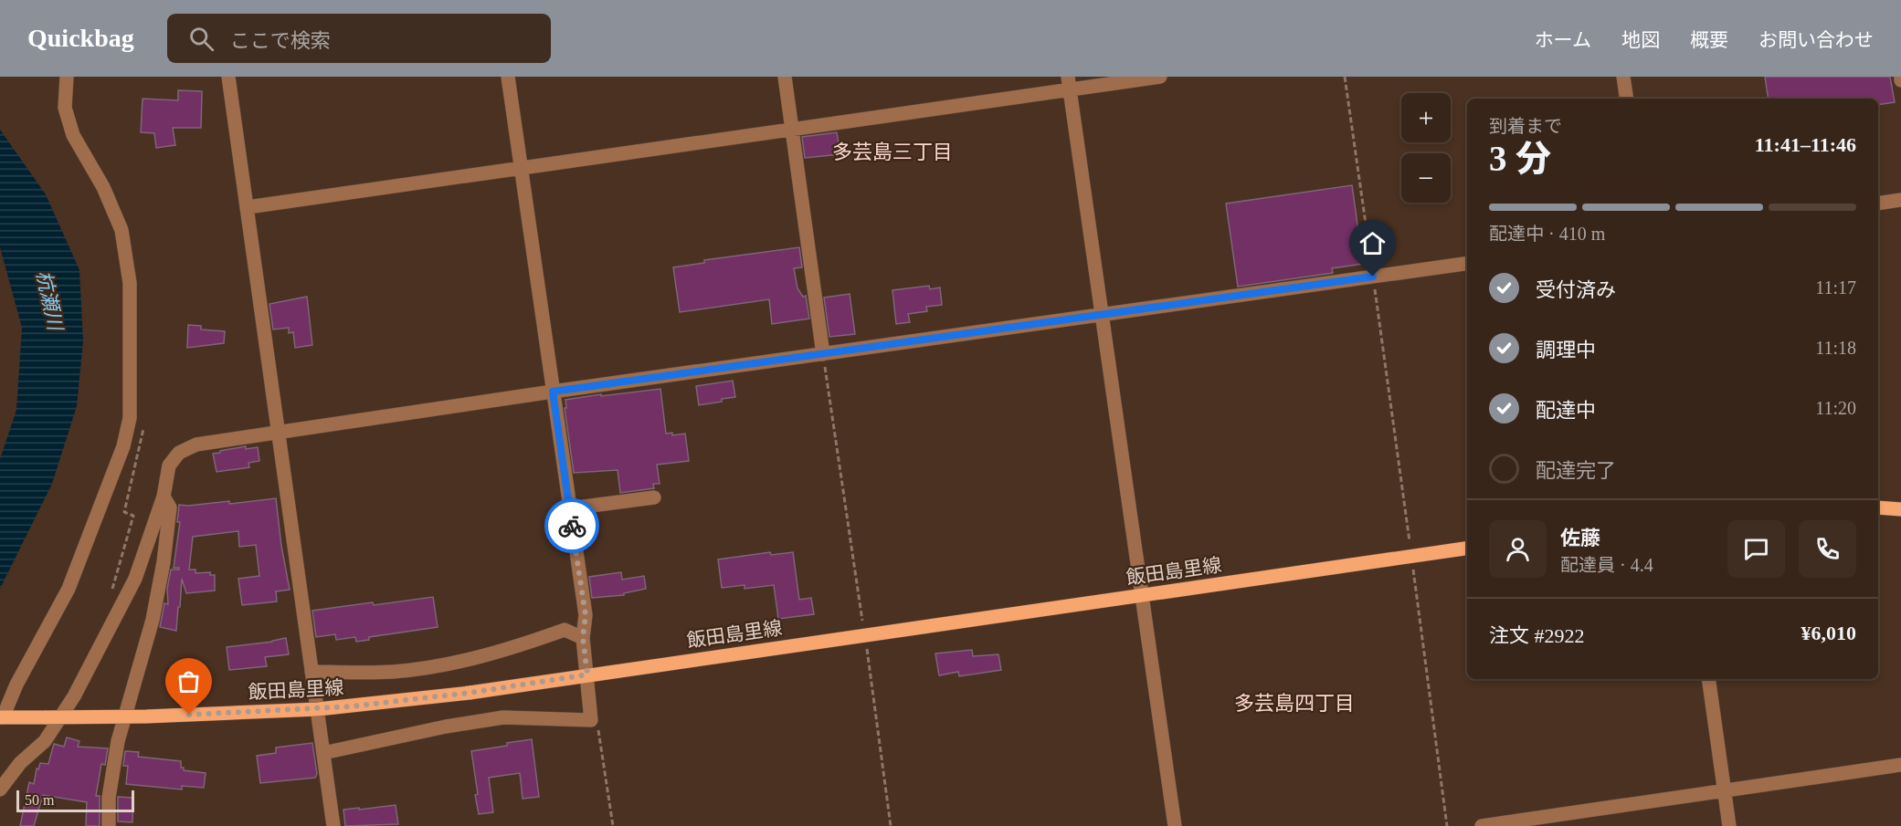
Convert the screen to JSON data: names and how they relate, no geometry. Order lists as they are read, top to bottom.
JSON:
{
  "streets": {
    "main road": ["飯田島里線"]
  },
  "districts": ["多芸島三丁目", "多芸島四丁目"],
  "water": ["杭瀬川"],
  "scale_bar": "50 m",
  "page": {
    "header": "Quickbag",
    "search": "ここで検索",
    "nav": [
      "ホーム",
      "地図",
      "概要",
      "お問い合わせ"
    ],
    "map_buttons": ["+", "−"],
    "heading": ["3 分", "到着まで", "11:41–11:46"],
    "panel": [
      "佐藤",
      "配達員 · 4.4",
      "注文 #2922",
      "¥6,010"
    ],
    "bar": "配達中 · 410 m",
    "list": [
      ["受付済み", "11:17"],
      ["調理中", "11:18"],
      ["配達中", "11:20"],
      "配達完了"
    ],
    "scale": "50 m"
  }
}
